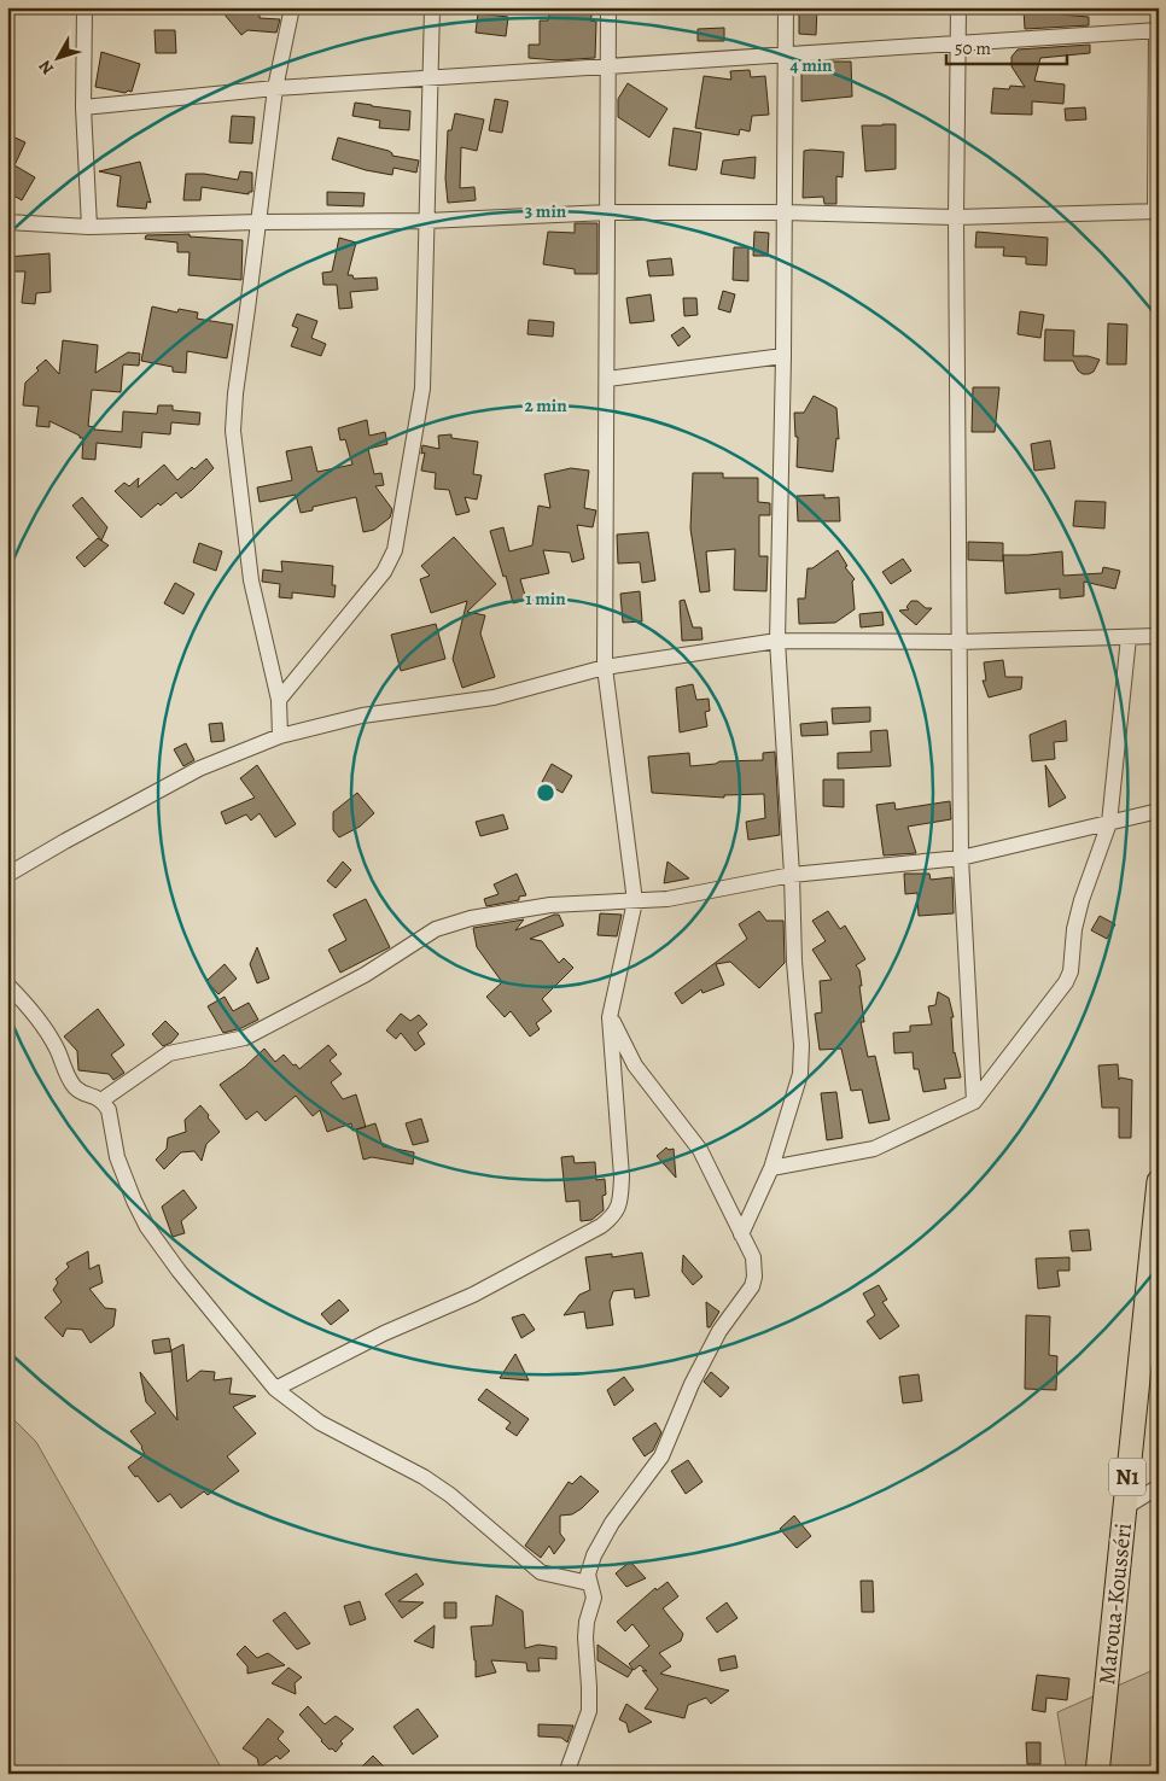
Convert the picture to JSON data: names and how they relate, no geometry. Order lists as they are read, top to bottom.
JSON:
{
  "streets": {
    "highway": ["N1", "Maroua-Kousséri"]
  },
  "scale_bar": "50 m",
  "north": "bottom left",
  "rings": [
    "4 min",
    "3 min",
    "2 min",
    "1 min"
  ]
}
